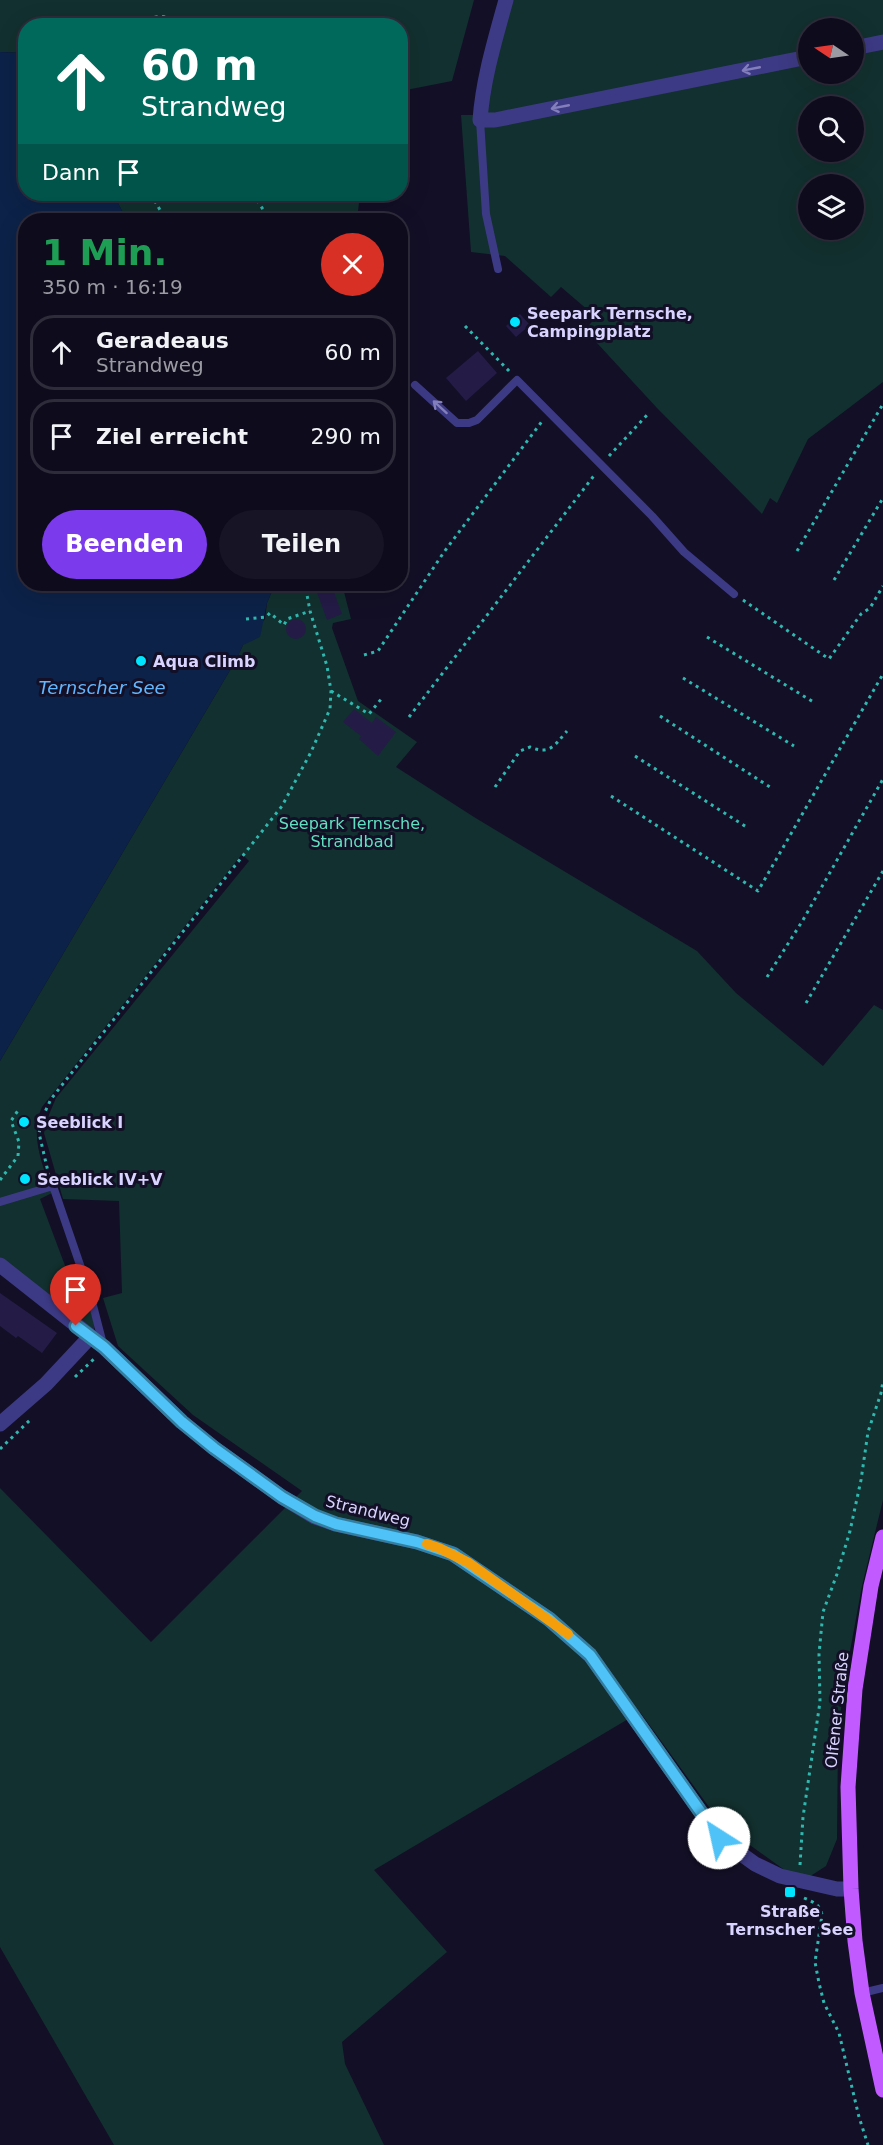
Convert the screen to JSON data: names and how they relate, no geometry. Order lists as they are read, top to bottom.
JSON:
{
  "streets": {
    "main road": ["Olfener Straße"],
    "street": ["Strandweg"]
  },
  "water": ["Ternscher See"],
  "parks": ["Seepark Ternsche, Strandbad"],
  "places": {
    "other": [
      "Seepark Ternsche, Campingplatz",
      "Aqua Climb",
      "Seeblick I",
      "Seeblick IV+V"
    ],
    "transit": ["Straße Ternscher See"]
  },
  "north": "left",
  "page": {
    "turn": ["60 m", "Strandweg"],
    "then": "Dann",
    "heading": ["1 Min.", "350 m · 16:19"],
    "list": [
      {
        "name": "Geradeaus",
        "note": "Strandweg",
        "value": "60 m"
      },
      {
        "name": "Ziel erreicht",
        "value": "290 m"
      }
    ],
    "buttons": ["Beenden", "Teilen"]
  }
}
